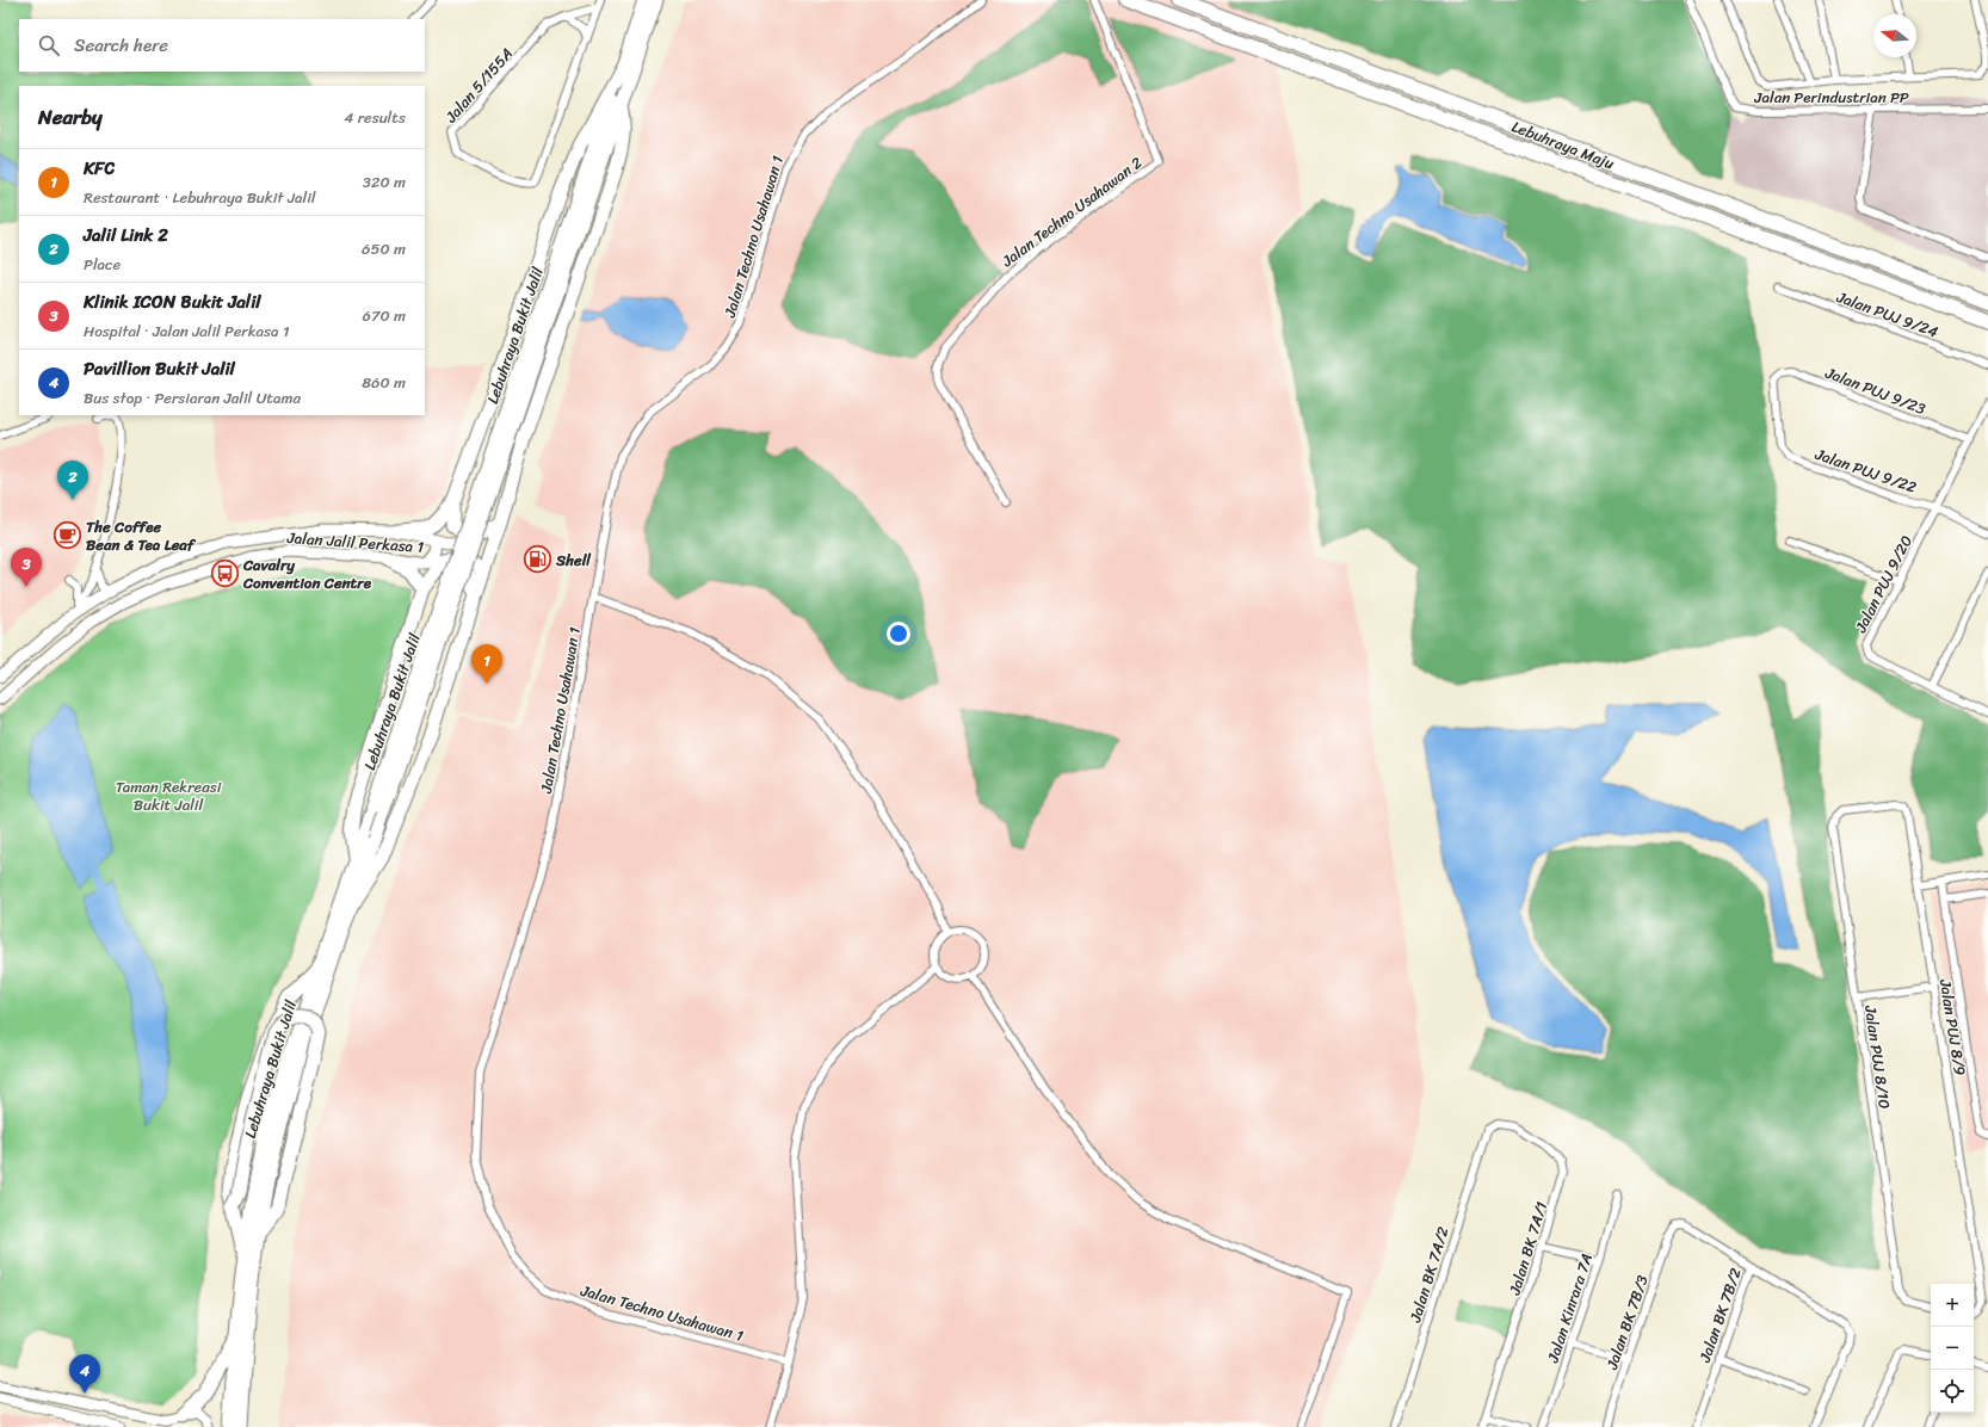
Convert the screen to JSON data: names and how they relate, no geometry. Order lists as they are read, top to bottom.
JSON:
{
  "streets": {
    "highway": ["Lebuhraya Maju", "Lebuhraya Bukit Jalil"],
    "main road": ["Jalan Jalil Perkasa 1"],
    "street": [
      "Jalan 5/155A",
      "Jalan Perindustrian PP",
      "Jalan Techno Usahawan 2",
      "Jalan Techno Usahawan 1",
      "Jalan PUJ 9/24",
      "Jalan PUJ 9/23",
      "Jalan PUJ 9/22",
      "Jalan PUJ 9/20",
      "Jalan PUJ 8/9",
      "Jalan PUJ 8/10",
      "Jalan BK 7A/1",
      "Jalan BK 7A/2",
      "Jalan Kinrara 7A",
      "Jalan BK 7B/2",
      "Jalan BK 7B/3"
    ]
  },
  "crossings": [
    ["Jalan PUJ 9/23", "Jalan PUJ 9/22"],
    ["Jalan PUJ 9/23", "Jalan PUJ 9/20"],
    ["Jalan PUJ 9/22", "Jalan PUJ 9/20"],
    ["Jalan PUJ 8/9", "Jalan PUJ 8/10"],
    ["Jalan BK 7A/1", "Jalan BK 7A/2"],
    ["Jalan BK 7B/2", "Jalan BK 7B/3"]
  ],
  "parks": ["Taman Rekreasi Bukit Jalil"],
  "places": {
    "cafe": ["The Coffee Bean & Tea Leaf"],
    "fuel station": ["Shell"],
    "bus stop": ["Cavalry Convention Centre"]
  },
  "north": "left",
  "page": {
    "search": "Search here",
    "heading": ["Nearby", "4 results"],
    "list": [
      {
        "mark": "1",
        "name": "KFC",
        "note": "Restaurant · Lebuhraya Bukit Jalil",
        "value": "320 m"
      },
      {
        "mark": "2",
        "name": "Jalil Link 2",
        "note": "Place",
        "value": "650 m"
      },
      {
        "mark": "3",
        "name": "Klinik ICON Bukit Jalil",
        "note": "Hospital · Jalan Jalil Perkasa 1",
        "value": "670 m"
      },
      {
        "mark": "4",
        "name": "Pavillion Bukit Jalil",
        "note": "Bus stop · Persiaran Jalil Utama",
        "value": "860 m"
      }
    ],
    "pins": [
      "2",
      "3",
      "1",
      "4"
    ],
    "map_buttons": ["+", "−"]
  }
}
